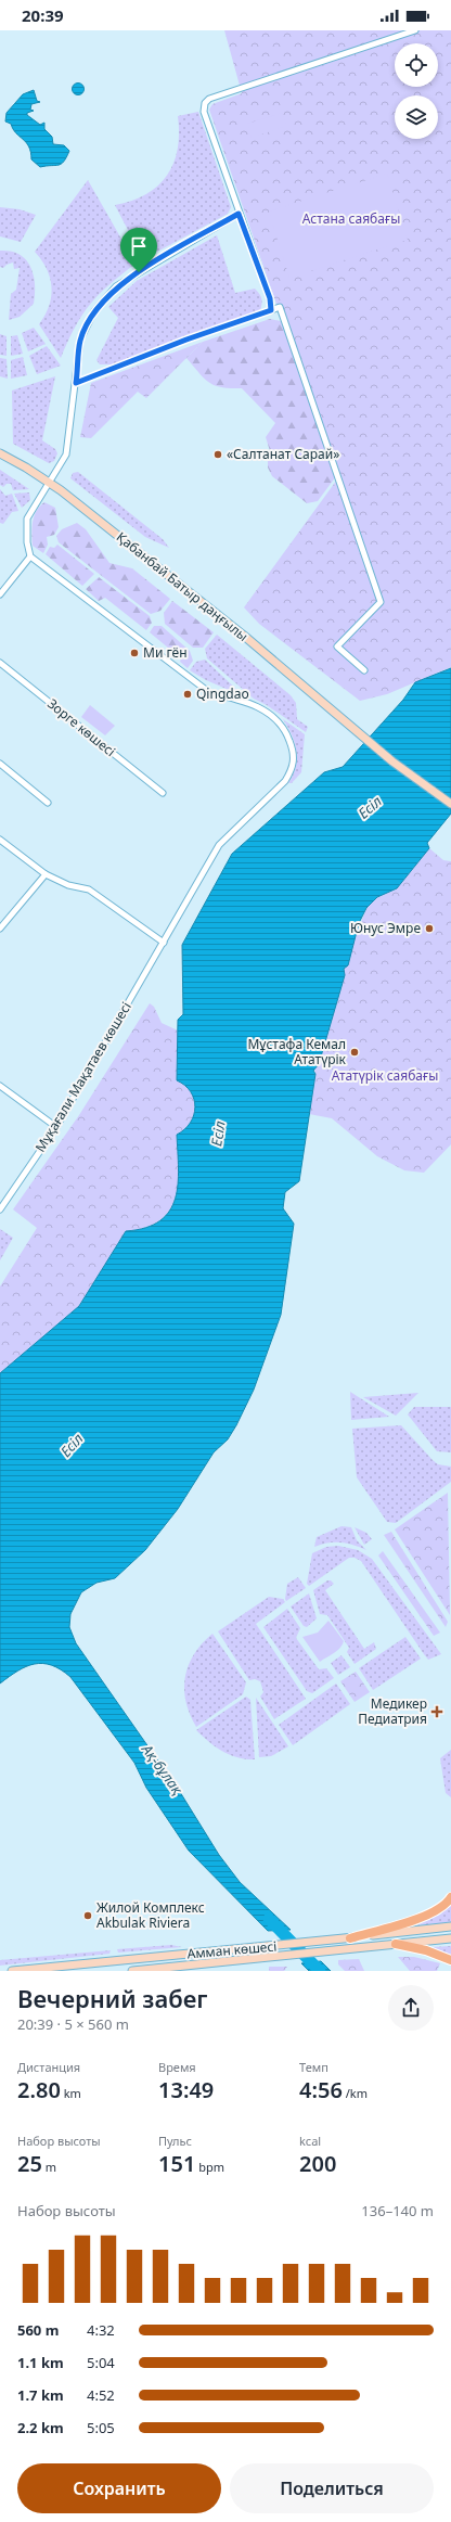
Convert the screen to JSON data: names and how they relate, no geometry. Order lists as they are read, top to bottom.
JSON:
{
  "streets": {
    "main road": ["Қабанбай Батыр даңғылы", "Амман көшесі"],
    "street": ["Зорге көшесі", "Мұқағали Мақатаев көшесі"]
  },
  "water": ["Есіл", "Ақ-бұлақ"],
  "parks": ["Астана саябағы", "Ататүрік саябағы"],
  "places": {
    "other": [
      "«Салтанат Сарай»",
      "Ми гён",
      "Qingdao",
      "Юнус Эмре",
      "Мұстафа Кемал Ататүрік",
      "Жилой Комплекс Akbulak Riviera"
    ],
    "health": ["Медикер Педиатрия"]
  },
  "page": {
    "status": "20:39",
    "heading": ["Вечерний забег", "20:39 · 5 × 560 m"],
    "stats": [
      ["Дистанция", "2.80 km"],
      ["Время", "13:49"],
      ["Темп", "4:56 /km"],
      ["Набор высоты", "25 m"],
      ["Пульс", "151 bpm"],
      ["kcal", "200"]
    ],
    "chart": ["Набор высоты", "136–140 m"],
    "list": [
      {
        "name": "560 m",
        "note": "4:32"
      },
      {
        "name": "1.1 km",
        "note": "5:04"
      },
      {
        "name": "1.7 km",
        "note": "4:52"
      },
      {
        "name": "2.2 km",
        "note": "5:05"
      }
    ],
    "buttons": ["Сохранить", "Поделиться"]
  }
}
